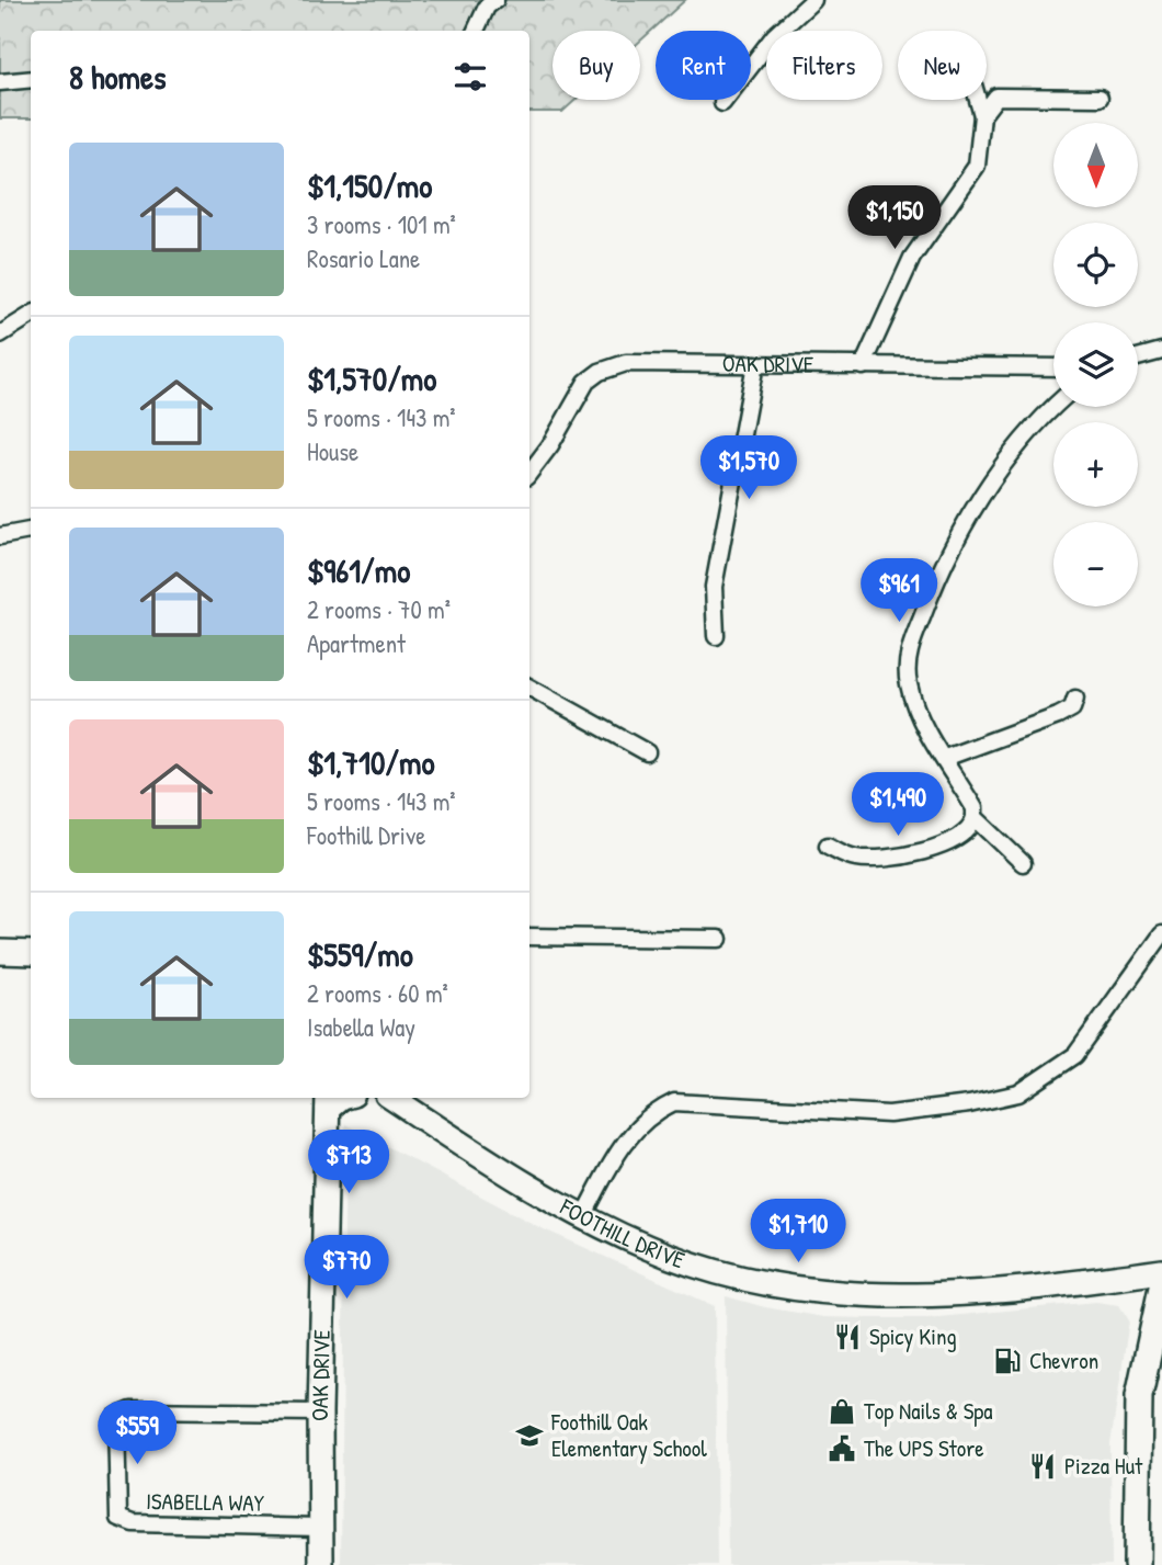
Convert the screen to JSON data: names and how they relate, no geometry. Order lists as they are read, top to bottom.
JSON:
{
  "streets": {
    "street": ["OAK DRIVE", "FOOTHILL DRIVE", "ISABELLA WAY"]
  },
  "crossings": [
    ["OAK DRIVE", "ISABELLA WAY"]
  ],
  "places": {
    "restaurant": ["Spicy King", "Pizza Hut"],
    "fuel station": ["Chevron"],
    "shop": ["Top Nails & Spa"],
    "school or university": ["Foothill Oak Elementary School"],
    "public building": ["The UPS Store"]
  },
  "north": "bottom",
  "page": {
    "chip": [
      "Buy",
      "Rent",
      "Filters",
      "New"
    ],
    "heading": "8 homes",
    "map_buttons": ["+", "−"],
    "list": [
      {
        "name": "$1,150/mo",
        "note": "3 rooms · 101 m² · Rosario Lane"
      },
      {
        "name": "$1,570/mo",
        "note": "5 rooms · 143 m² · House"
      },
      {
        "name": "$961/mo",
        "note": "2 rooms · 70 m² · Apartment"
      },
      {
        "name": "$1,710/mo",
        "note": "5 rooms · 143 m² · Foothill Drive"
      },
      {
        "name": "$559/mo",
        "note": "2 rooms · 60 m² · Isabella Way"
      }
    ],
    "price": [
      "$1,150",
      "$1,570",
      "$961",
      "$1,490",
      "$713",
      "$1,710",
      "$770",
      "$559"
    ]
  }
}
